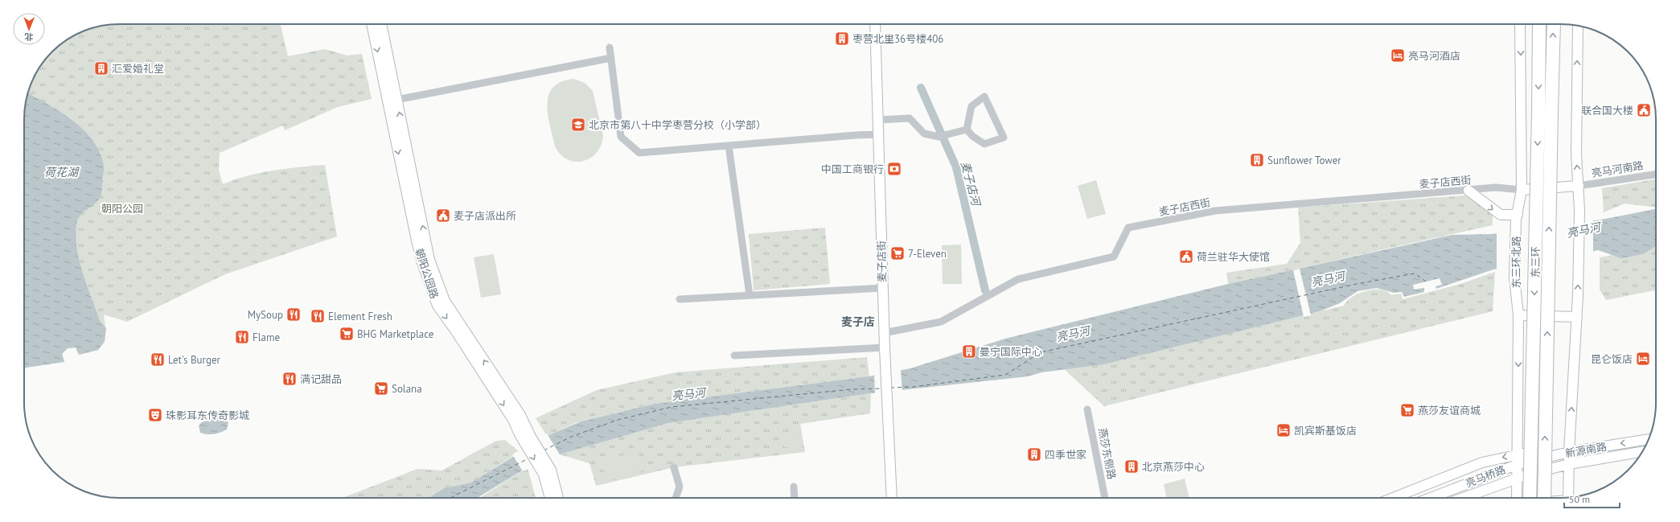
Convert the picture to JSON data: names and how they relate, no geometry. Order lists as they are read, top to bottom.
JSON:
{
  "streets": {
    "highway": ["东三环"],
    "street": [
      "亮马河南路",
      "麦子店西街",
      "麦子店街",
      "东三环北路",
      "朝阳公园路",
      "新源南路",
      "燕莎东侧路",
      "亮马桥路"
    ]
  },
  "crossings": [
    ["麦子店西街", "麦子店街"],
    ["麦子店西街", "东三环北路"],
    ["东三环北路", "新源南路"],
    ["东三环北路", "亮马桥路"],
    ["新源南路", "亮马桥路"]
  ],
  "districts": ["麦子店"],
  "water": ["荷花湖", "麦子店河", "亮马河"],
  "parks": ["朝阳公园"],
  "places": {
    "building": [
      "枣营北里36号楼406",
      "汇爱婚礼堂",
      "Sunflower Tower",
      "曼宁国际中心",
      "四季世家",
      "北京燕莎中心"
    ],
    "hotel": ["亮马河酒店", "昆仑饭店", "凯宾斯基饭店"],
    "public building": ["联合国大楼", "麦子店派出所", "荷兰驻华大使馆"],
    "school or university": ["北京市第八十中学枣营分校（小学部）"],
    "bank": ["中国工商银行"],
    "supermarket": [
      "7-Eleven",
      "BHG Marketplace",
      "Solana",
      "燕莎友谊商城"
    ],
    "restaurant": [
      "MySoup",
      "Element Fresh",
      "Flame",
      "Let's Burger",
      "满记甜品"
    ],
    "theatre": ["珠影耳东传奇影城"]
  },
  "scale_bar": "50 m",
  "north": "bottom"
}
